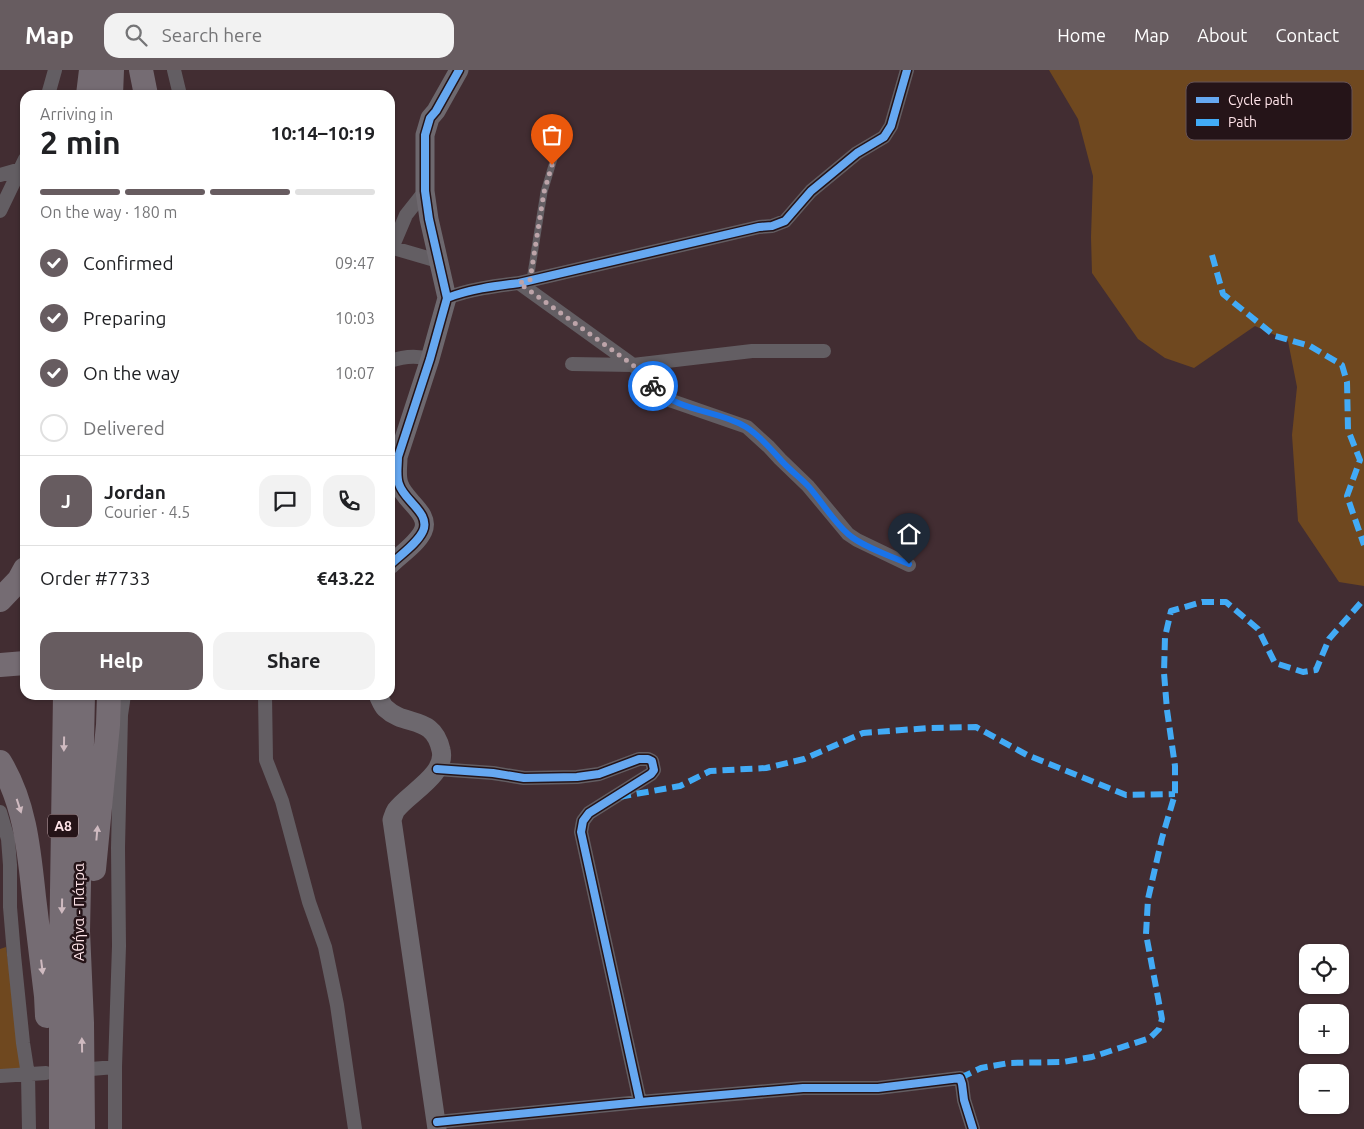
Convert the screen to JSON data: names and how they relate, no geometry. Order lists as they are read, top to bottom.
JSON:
{
  "streets": {
    "highway": ["Α8", "Αθήνα - Πάτρα"]
  },
  "legend": ["Cycle path", "Path"],
  "page": {
    "header": "Map",
    "search": "Search here",
    "nav": [
      "Home",
      "Map",
      "About",
      "Contact"
    ],
    "heading": ["2 min", "Arriving in", "10:14–10:19"],
    "panel": [
      "Jordan",
      "Courier · 4.5",
      "Order #7733",
      "€43.22"
    ],
    "bar": "On the way · 180 m",
    "list": [
      ["Confirmed", "09:47"],
      ["Preparing", "10:03"],
      ["On the way", "10:07"],
      "Delivered"
    ],
    "round": "J",
    "buttons": ["Help", "Share"],
    "map_buttons": ["+", "−"]
  }
}
